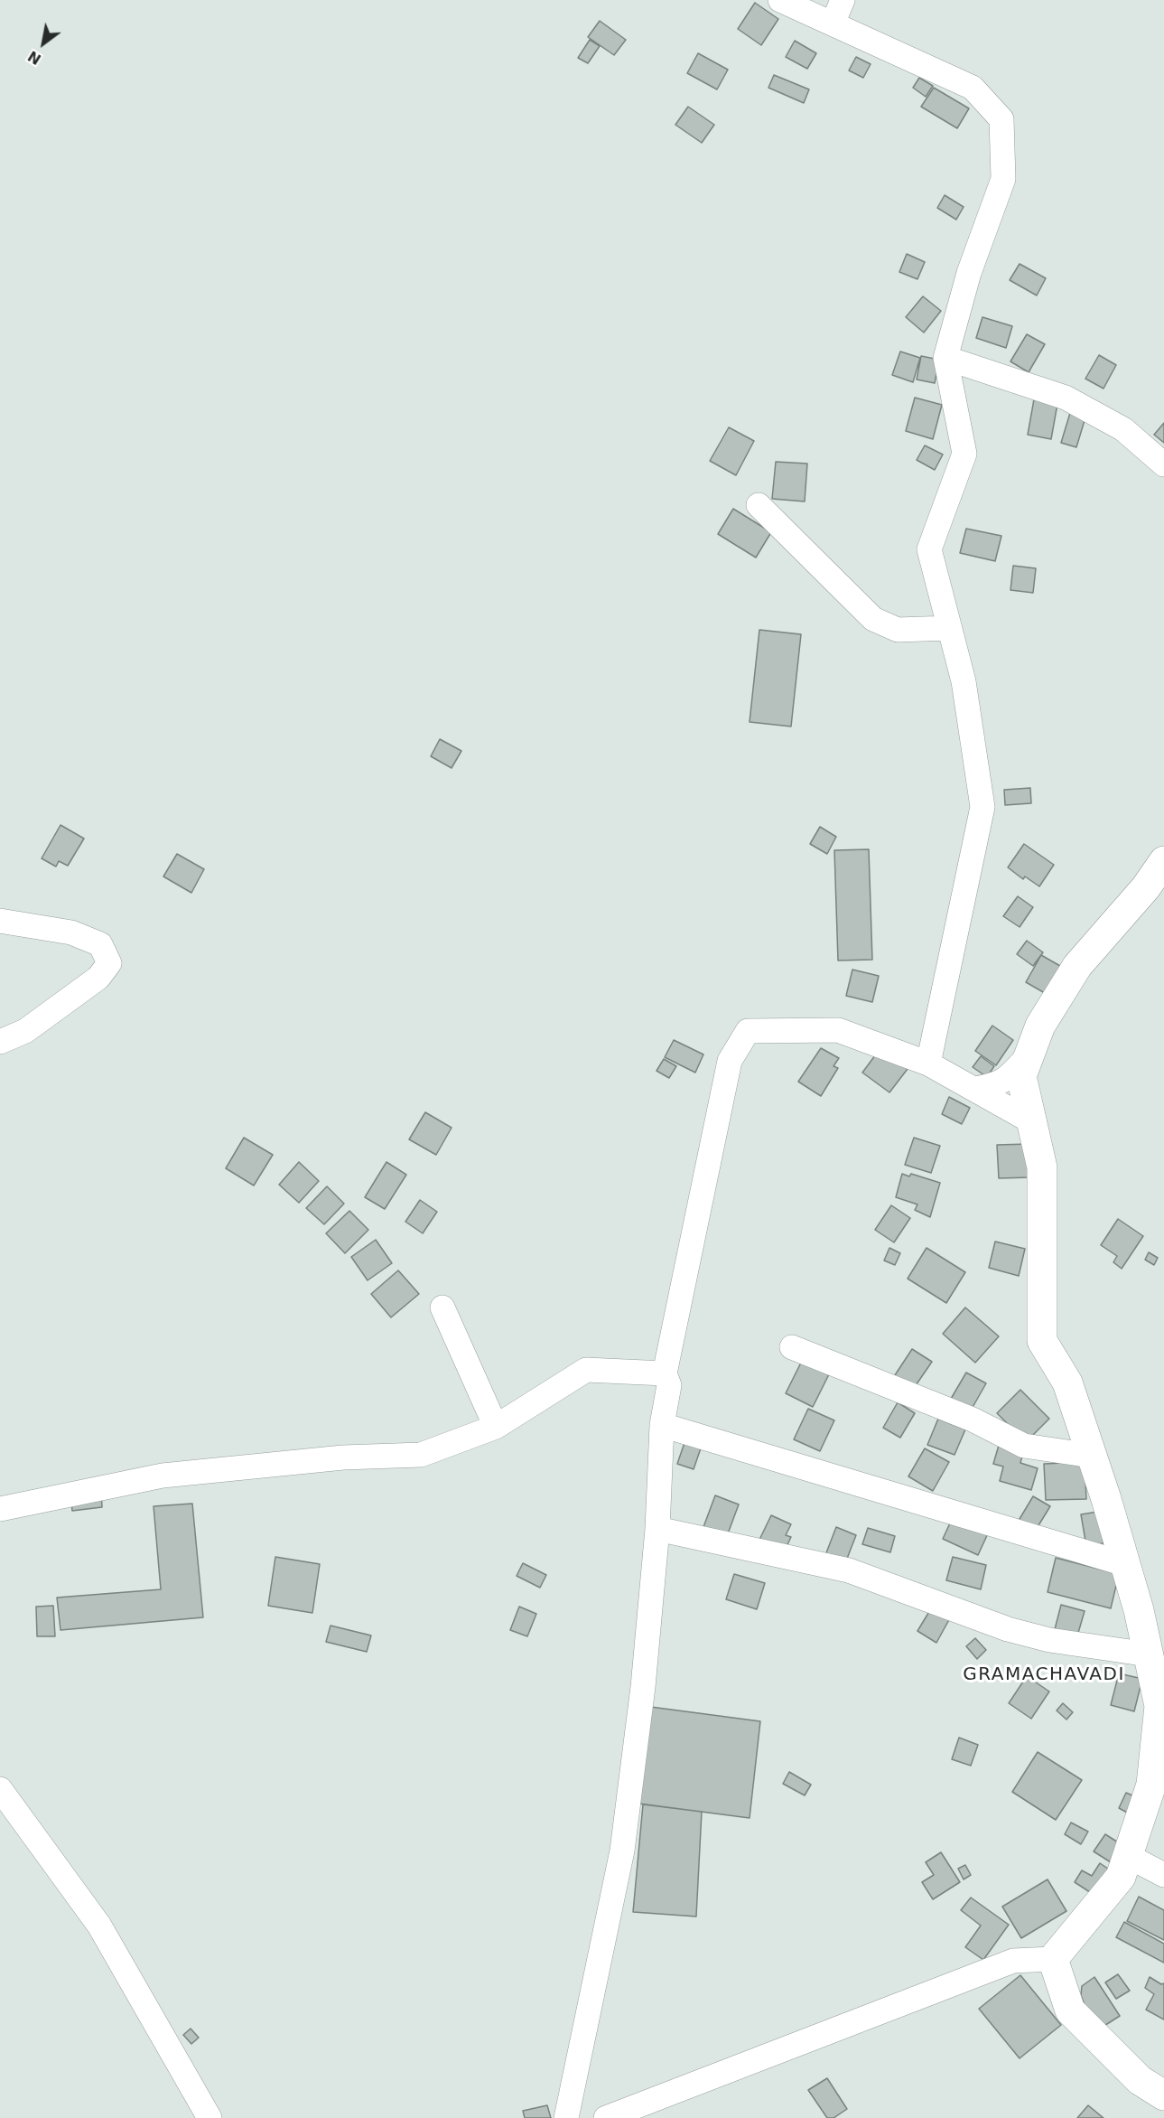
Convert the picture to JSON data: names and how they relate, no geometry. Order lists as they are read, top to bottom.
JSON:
{
  "districts": ["GRAMACHAVADI"],
  "north": "bottom left"
}
